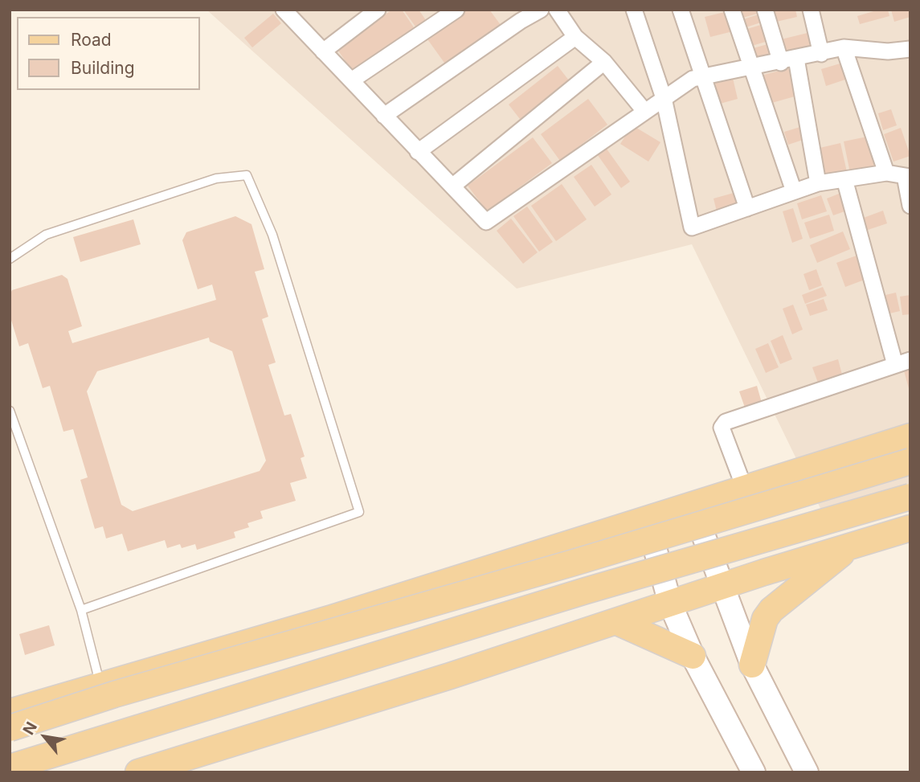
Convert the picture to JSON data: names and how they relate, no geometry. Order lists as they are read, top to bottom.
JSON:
{
  "legend": ["Road", "Building"],
  "north": "top left"
}
